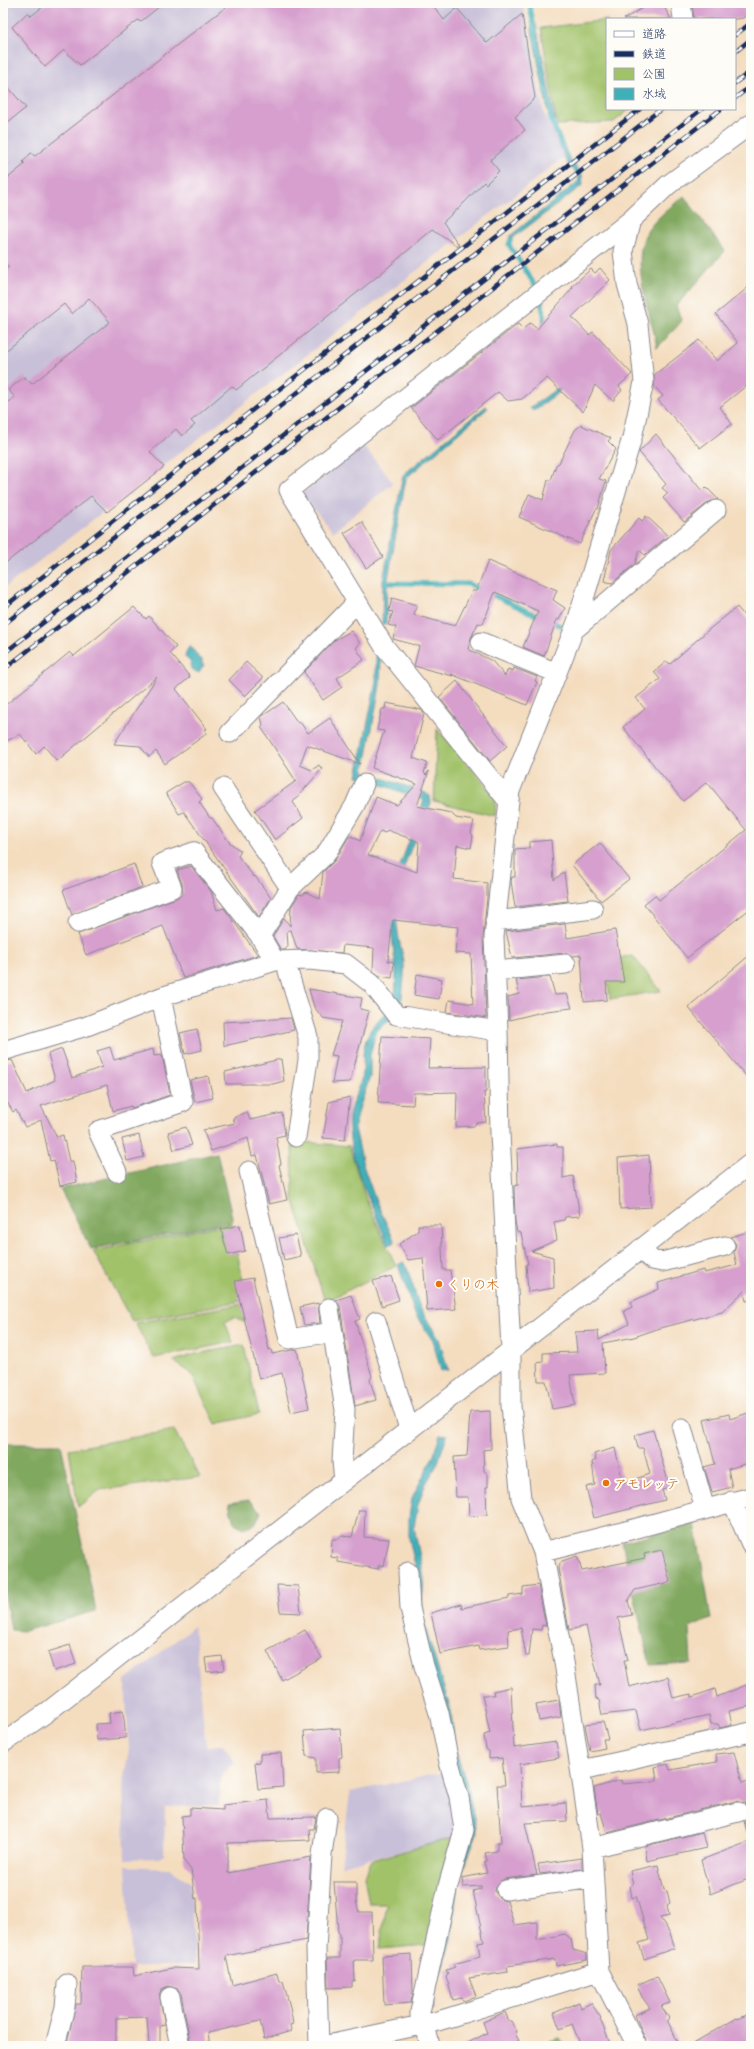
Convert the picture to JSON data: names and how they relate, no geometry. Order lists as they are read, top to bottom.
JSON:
{
  "places": ["くりの木", "アモレッテ"],
  "legend": [
    "道路",
    "鉄道",
    "公園",
    "水域"
  ]
}
